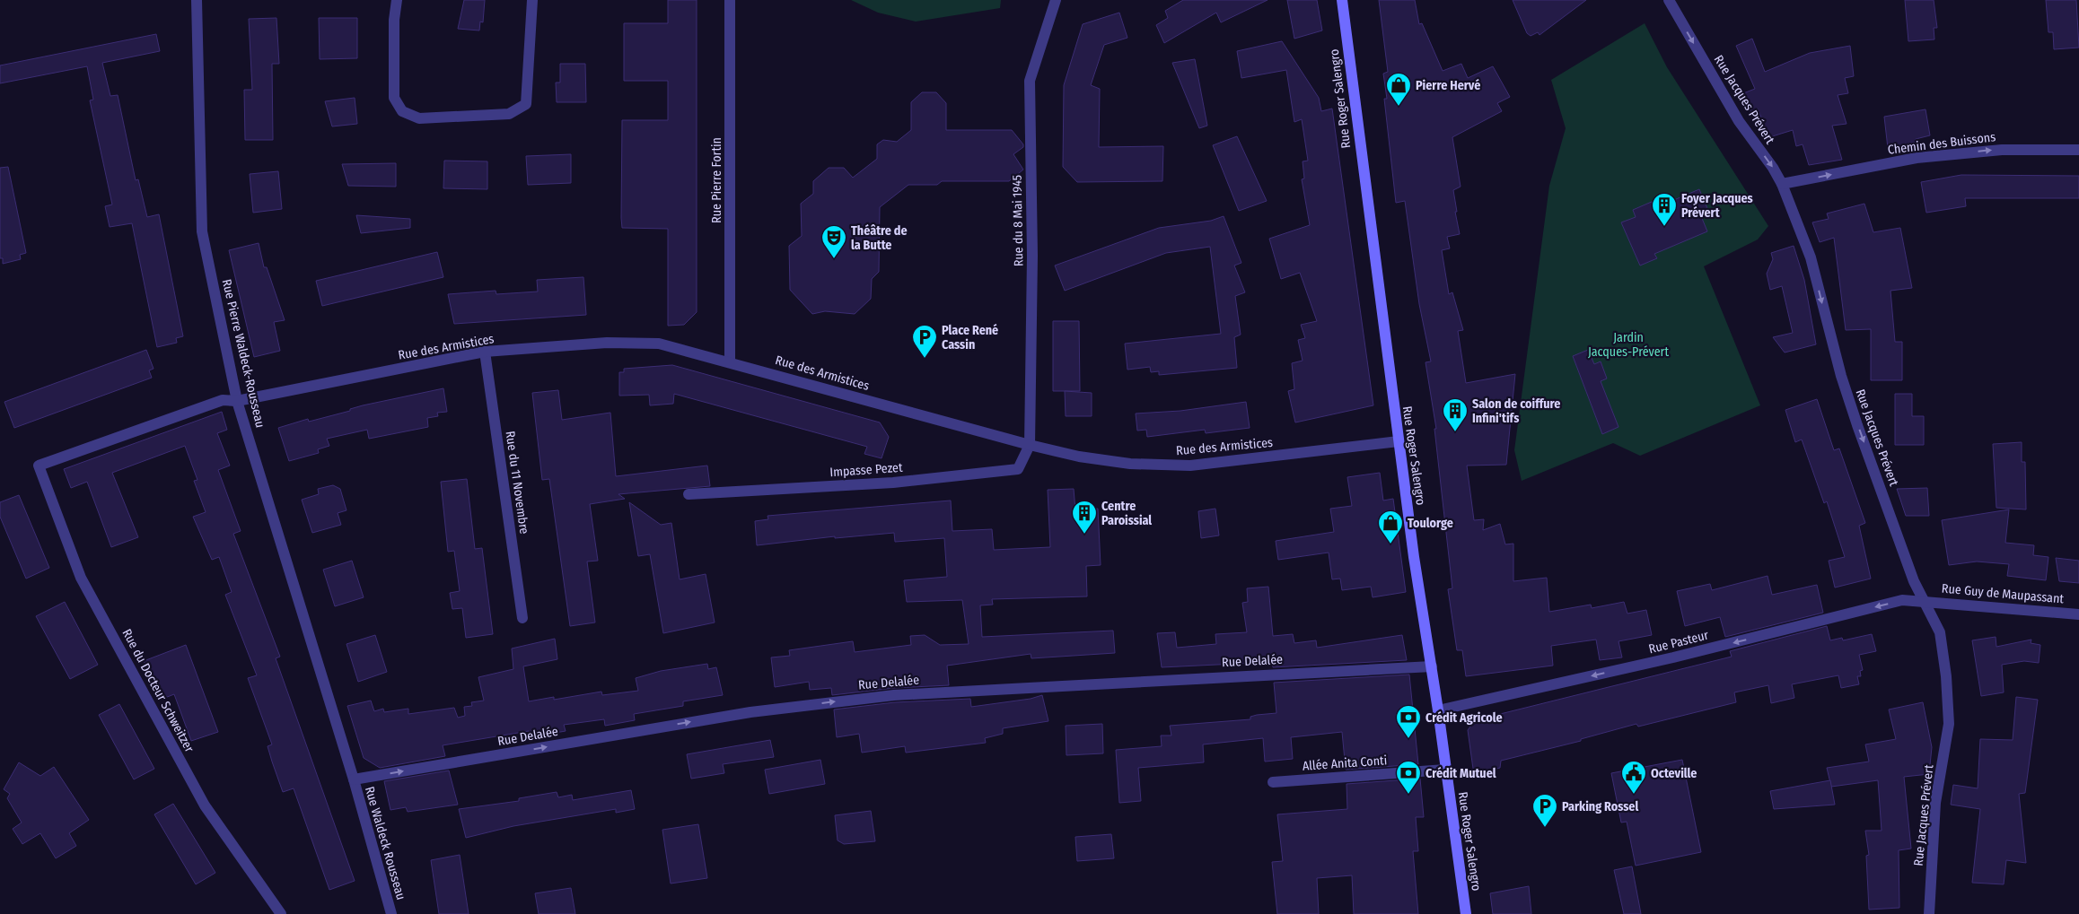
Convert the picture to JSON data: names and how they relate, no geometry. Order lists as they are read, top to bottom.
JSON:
{
  "streets": {
    "main road": ["Rue Roger Salengro"],
    "street": [
      "Rue Jacques Prévert",
      "Chemin des Buissons",
      "Rue Pierre Fortin",
      "Rue du 8 Mai 1945",
      "Rue des Armistices",
      "Rue Pierre Waldeck-Rousseau",
      "Impasse Pezet",
      "Rue du 11 Novembre",
      "Rue Guy de Maupassant",
      "Rue Pasteur",
      "Rue Delalée",
      "Rue du Docteur Schweitzer",
      "Allée Anita Conti",
      "Rue Waldeck Rousseau"
    ]
  },
  "crossings": [
    ["Rue Roger Salengro", "Rue des Armistices"],
    ["Rue Roger Salengro", "Rue Pasteur"],
    ["Rue Roger Salengro", "Rue Delalée"],
    ["Rue Roger Salengro", "Allée Anita Conti"],
    ["Rue Jacques Prévert", "Chemin des Buissons"],
    ["Rue Jacques Prévert", "Rue Guy de Maupassant"],
    ["Rue Jacques Prévert", "Rue Pasteur"],
    ["Rue Pierre Fortin", "Rue des Armistices"],
    ["Rue du 8 Mai 1945", "Rue des Armistices"],
    ["Rue du 8 Mai 1945", "Impasse Pezet"],
    ["Rue des Armistices", "Rue Pierre Waldeck-Rousseau"],
    ["Rue des Armistices", "Impasse Pezet"],
    ["Rue des Armistices", "Rue du 11 Novembre"],
    ["Rue des Armistices", "Rue du Docteur Schweitzer"],
    ["Rue Pierre Waldeck-Rousseau", "Rue Delalée"],
    ["Rue Pierre Waldeck-Rousseau", "Rue Waldeck Rousseau"],
    ["Rue Guy de Maupassant", "Rue Pasteur"],
    ["Rue Delalée", "Rue Waldeck Rousseau"]
  ],
  "one_way": [
    "Rue Jacques Prévert",
    "Chemin des Buissons",
    "Rue Pasteur",
    "Rue Delalée"
  ],
  "parks": ["Jardin Jacques-Prévert"],
  "places": {
    "shop": ["Pierre Hervé", "Toulorge"],
    "building": ["Foyer Jacques Prévert", "Salon de coiffure Infini'tifs", "Centre Paroissial"],
    "theatre": ["Théâtre de la Butte"],
    "parking": ["Place René Cassin", "Parking Rossel"],
    "bank": ["Crédit Agricole", "Crédit Mutuel"],
    "public building": ["Octeville"]
  }
}
